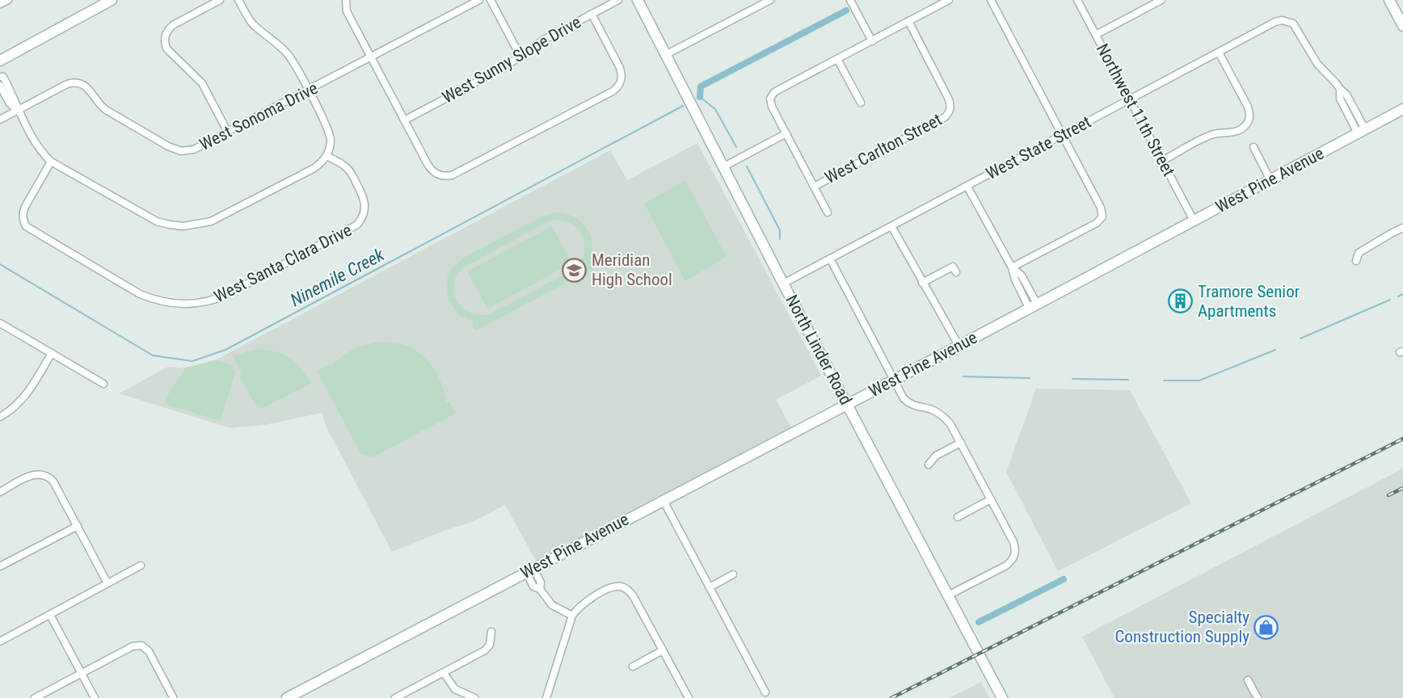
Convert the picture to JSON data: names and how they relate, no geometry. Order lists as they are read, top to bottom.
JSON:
{
  "streets": {
    "street": [
      "West Sunny Slope Drive",
      "Northwest 11th Street",
      "West Sonoma Drive",
      "West State Street",
      "West Carlton Street",
      "West Pine Avenue",
      "West Santa Clara Drive",
      "North Linder Road"
    ]
  },
  "crossings": [
    ["Northwest 11th Street", "West State Street"],
    ["Northwest 11th Street", "West Pine Avenue"],
    ["West State Street", "West Pine Avenue"],
    ["West State Street", "North Linder Road"],
    ["West Pine Avenue", "North Linder Road"]
  ],
  "water": ["Ninemile Creek"],
  "places": {
    "school or university": ["Meridian High School"],
    "building": ["Tramore Senior Apartments"],
    "shop": ["Specialty Construction Supply"]
  }
}
